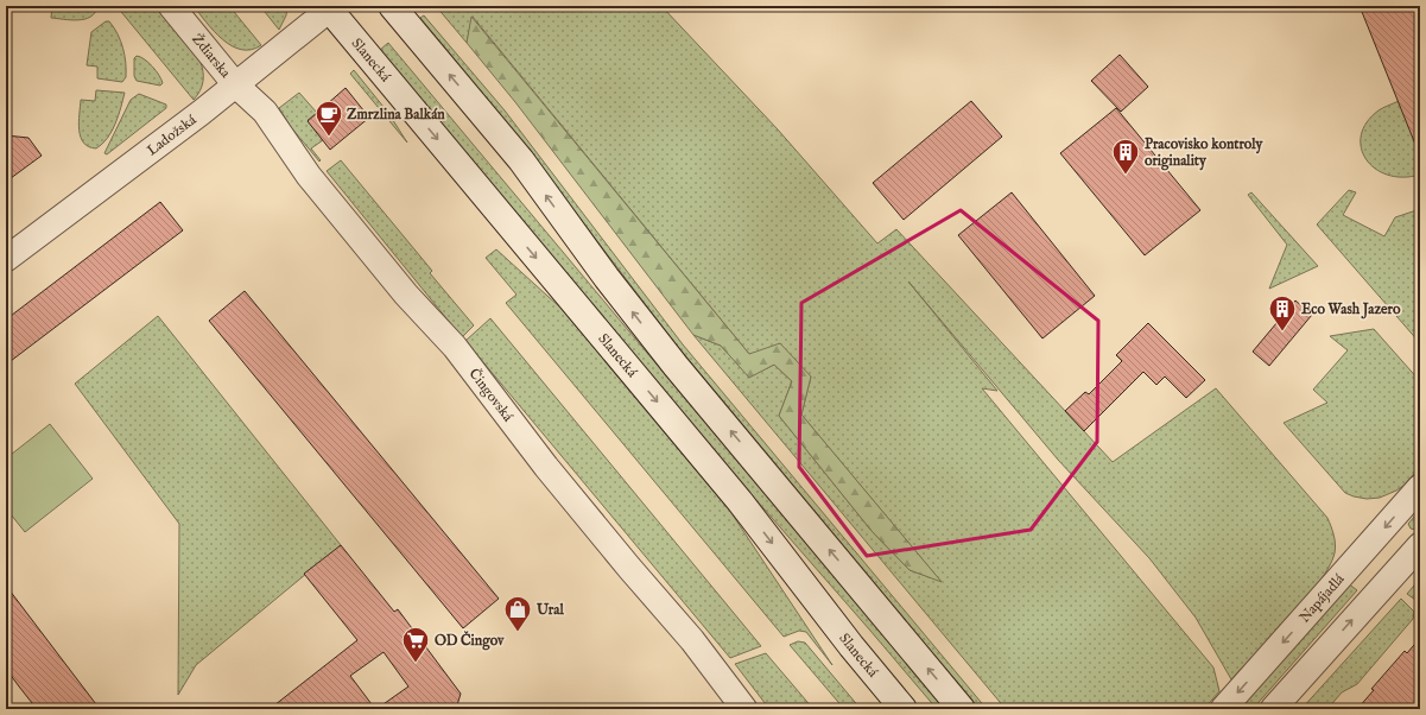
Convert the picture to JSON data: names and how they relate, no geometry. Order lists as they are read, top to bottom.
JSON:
{
  "streets": {
    "main road": ["Slanecká"],
    "street": [
      "Ždiarska",
      "Ladožská",
      "Čingovská",
      "Napájadlá"
    ]
  },
  "crossings": [
    ["Ždiarska", "Ladožská"],
    ["Ždiarska", "Čingovská"],
    ["Slanecká", "Ladožská"],
    ["Ladožská", "Čingovská"]
  ],
  "places": {
    "cafe": ["Zmrzlina Balkán"],
    "building": ["Pracovisko kontroly originality", "Eco Wash Jazero"],
    "shop": ["Ural"],
    "supermarket": ["OD Čingov"]
  }
}
